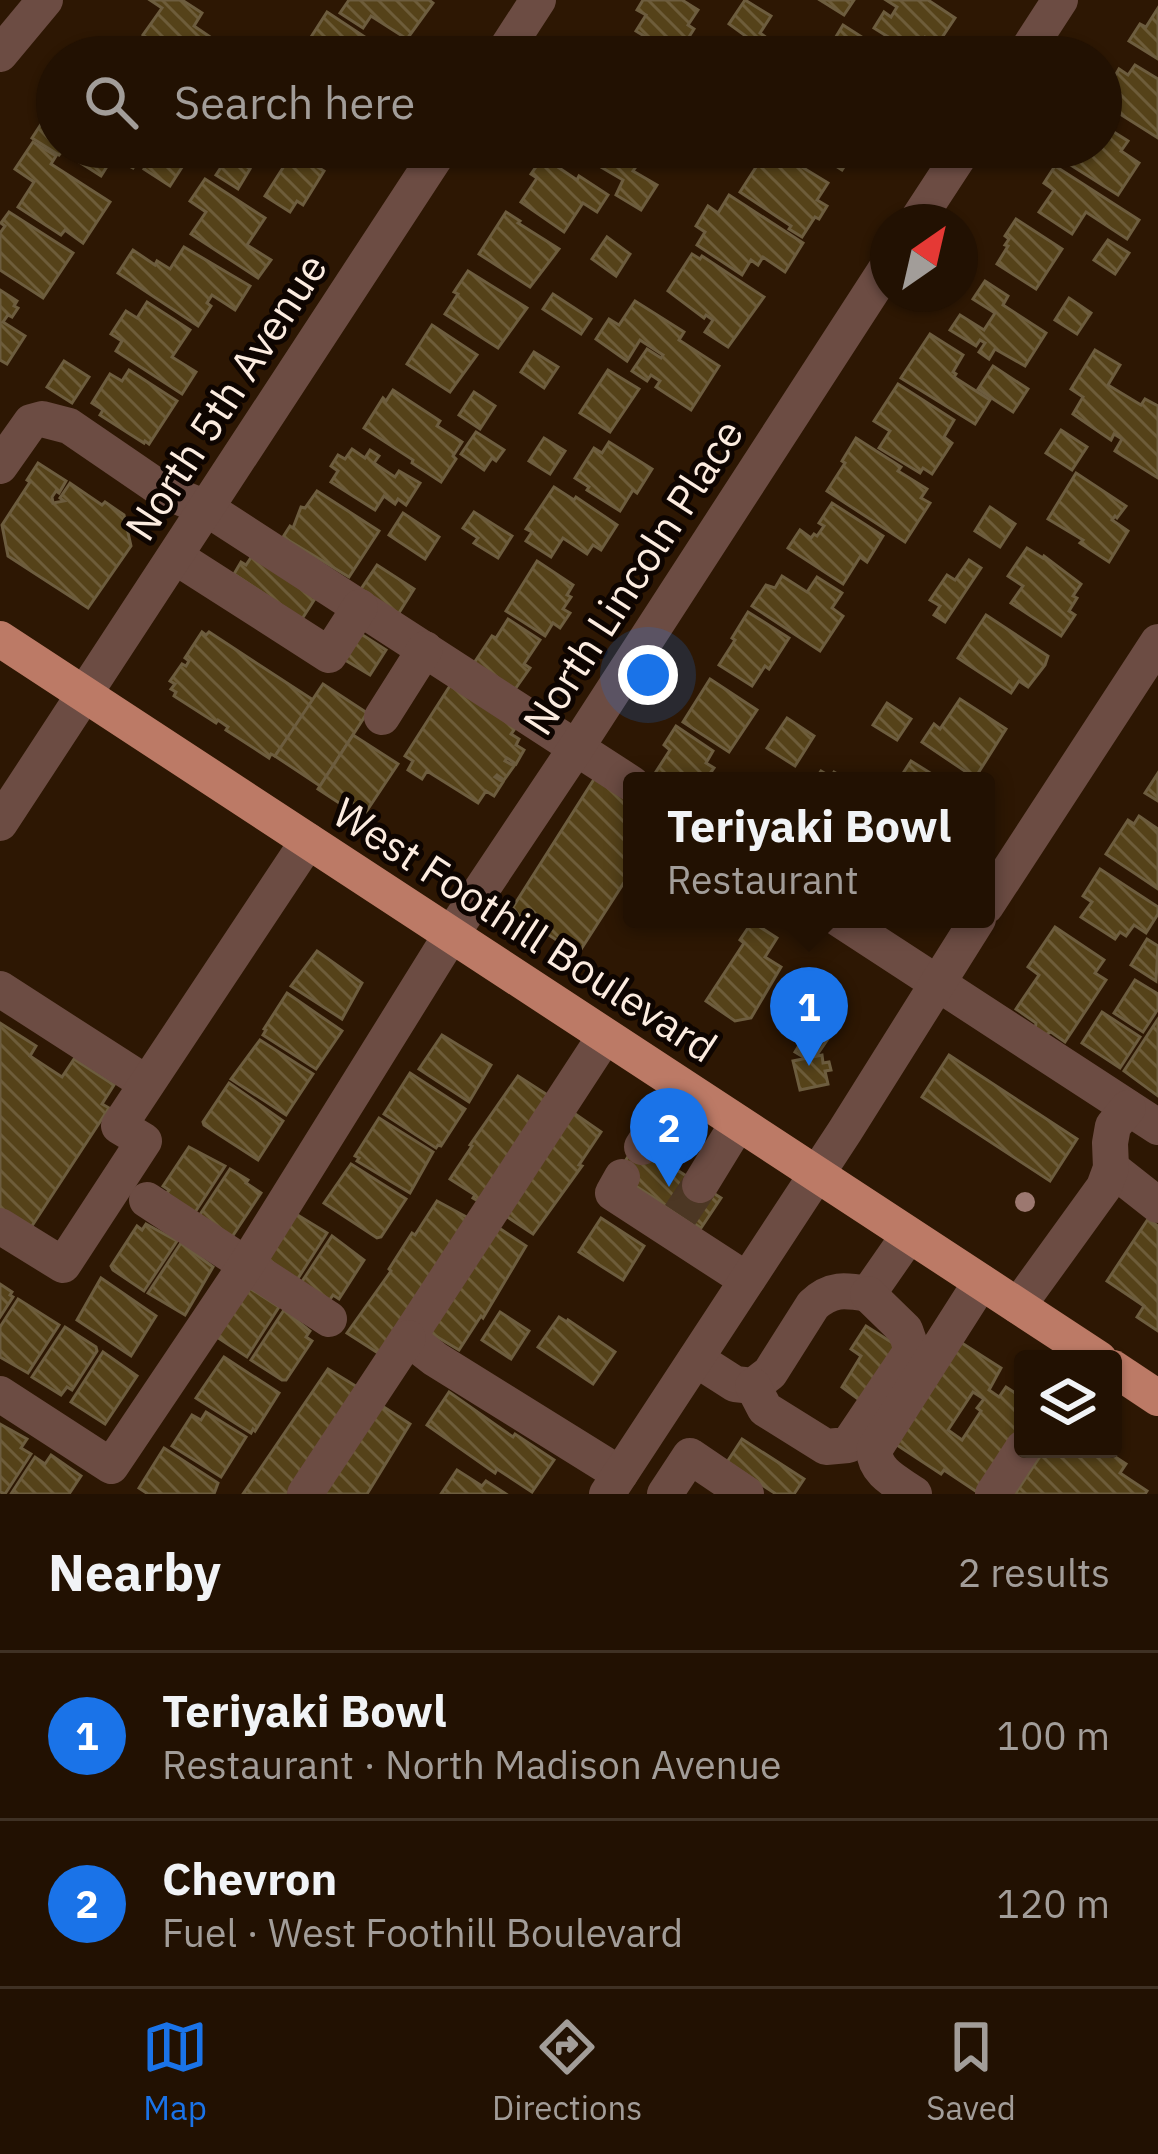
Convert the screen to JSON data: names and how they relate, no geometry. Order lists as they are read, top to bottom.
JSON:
{
  "streets": {
    "main road": ["West Foothill Boulevard"],
    "street": ["North 5th Avenue", "North Lincoln Place"]
  },
  "crossings": [
    ["North 5th Avenue", "West Foothill Boulevard"],
    ["North Lincoln Place", "West Foothill Boulevard"]
  ],
  "north": "top right",
  "page": {
    "search": "Search here",
    "popup": ["Teriyaki Bowl", "Restaurant"],
    "pins": ["1", "2"],
    "heading": ["Nearby", "2 results"],
    "list": [
      {
        "mark": "1",
        "name": "Teriyaki Bowl",
        "note": "Restaurant · North Madison Avenue",
        "value": "100 m"
      },
      {
        "mark": "2",
        "name": "Chevron",
        "note": "Fuel · West Foothill Boulevard",
        "value": "120 m"
      }
    ],
    "nav": ["Map", "Directions", "Saved"]
  }
}
